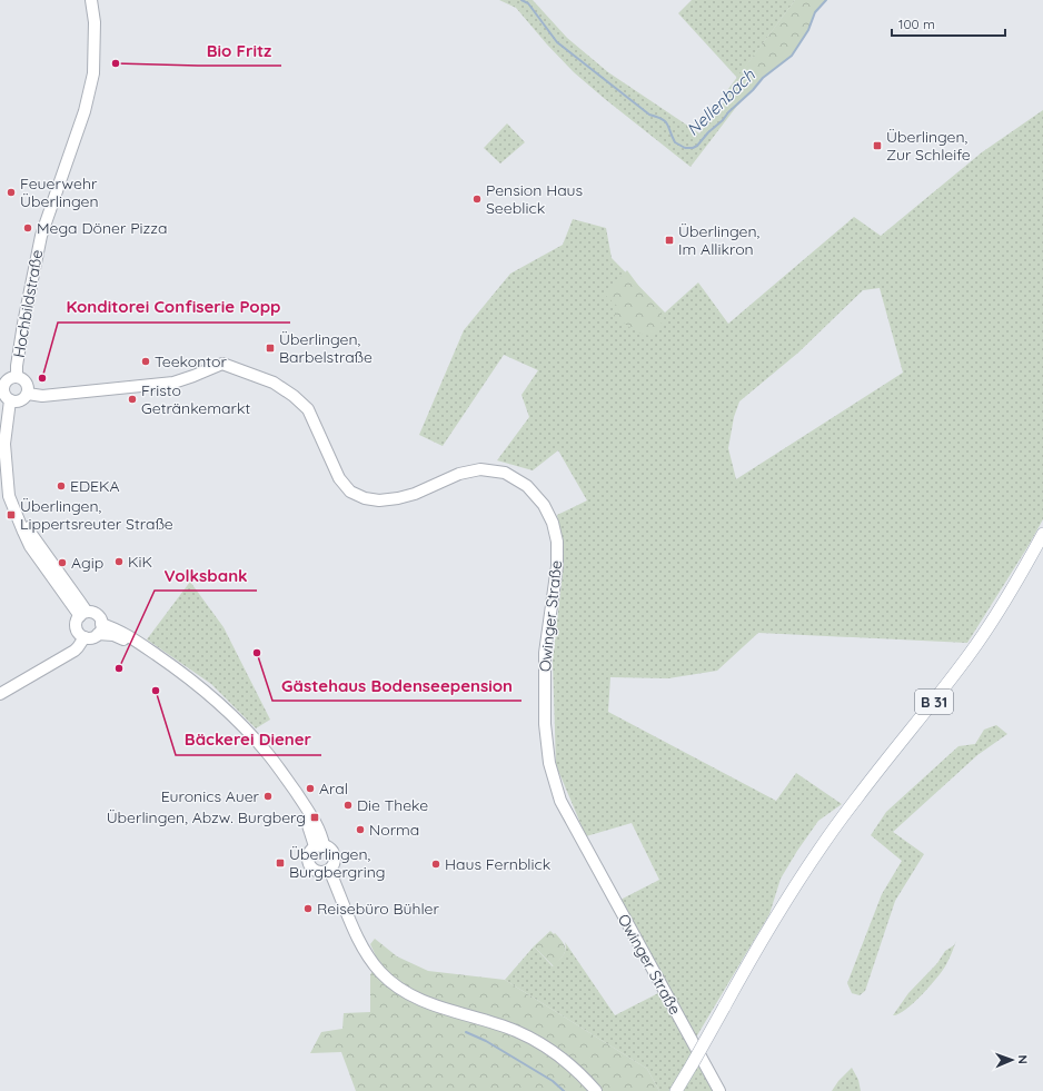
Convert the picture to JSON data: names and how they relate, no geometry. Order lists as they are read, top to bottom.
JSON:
{
  "streets": {
    "main road": ["B 31"],
    "street": ["Hochbildstraße", "Owinger Straße"]
  },
  "crossings": [
    ["Hochbildstraße", "Owinger Straße"]
  ],
  "water": ["Nellenbach"],
  "places": {
    "other": [
      "Bio Fritz",
      "Feuerwehr Überlingen",
      "Pension Haus Seeblick",
      "Mega Döner Pizza",
      "Teekontor",
      "Konditorei Confiserie Popp",
      "Fristo Getränkemarkt",
      "EDEKA",
      "KiK",
      "Agip",
      "Gästehaus Bodenseepension",
      "Volksbank",
      "Bäckerei Diener",
      "Aral",
      "Euronics Auer",
      "Die Theke",
      "Norma",
      "Haus Fernblick",
      "Reisebüro Bühler"
    ],
    "transit": [
      "Überlingen, Zur Schleife",
      "Überlingen, Im Allikron",
      "Überlingen, Barbelstraße",
      "Überlingen, Lippertsreuter Straße",
      "Überlingen, Abzw. Burgberg",
      "Überlingen, Burgbergring"
    ]
  },
  "scale_bar": "100 m",
  "north": "right"
}
